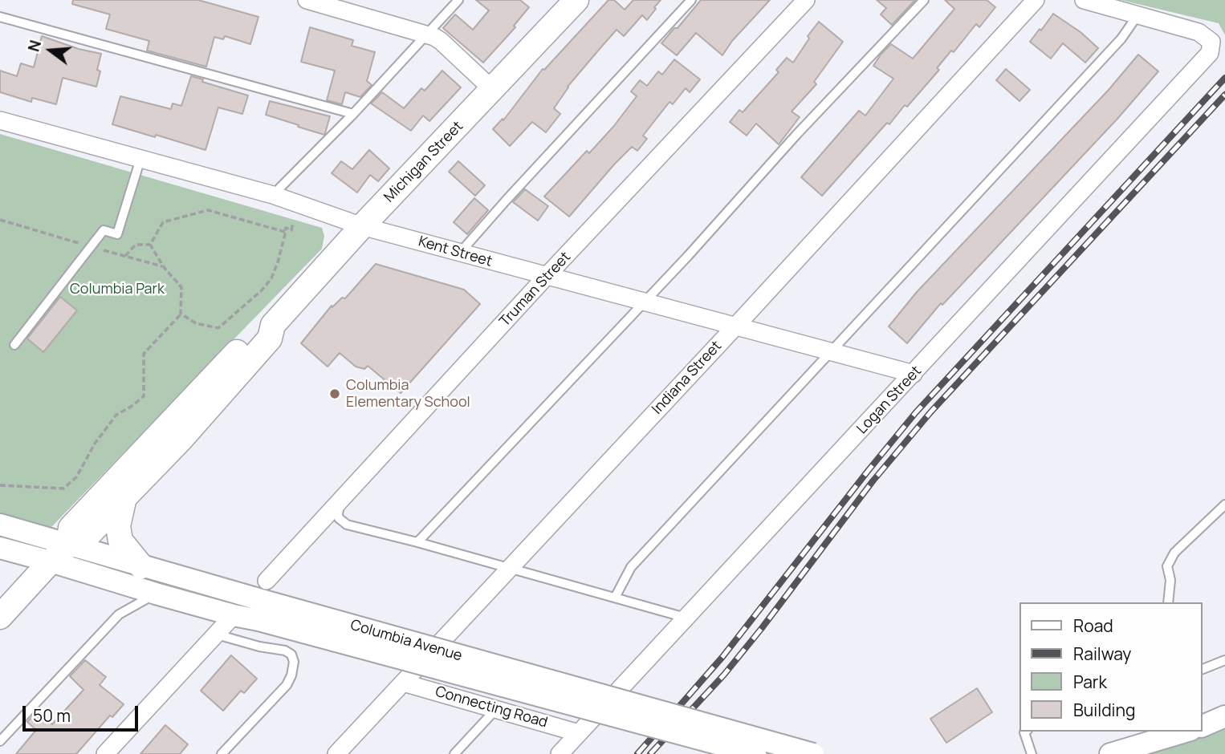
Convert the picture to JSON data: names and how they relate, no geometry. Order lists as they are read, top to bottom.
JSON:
{
  "streets": {
    "main road": ["Michigan Street"],
    "street": [
      "Kent Street",
      "Truman Street",
      "Indiana Street",
      "Logan Street",
      "Columbia Avenue",
      "Connecting Road"
    ]
  },
  "crossings": [
    ["Michigan Street", "Kent Street"],
    ["Michigan Street", "Columbia Avenue"],
    ["Kent Street", "Truman Street"],
    ["Kent Street", "Indiana Street"],
    ["Kent Street", "Logan Street"],
    ["Truman Street", "Columbia Avenue"],
    ["Indiana Street", "Connecting Road"],
    ["Logan Street", "Connecting Road"]
  ],
  "parks": ["Columbia Park"],
  "places": ["Columbia Elementary School"],
  "legend": [
    "Road",
    "Railway",
    "Park",
    "Building"
  ],
  "scale_bar": "50 m",
  "north": "left"
}
